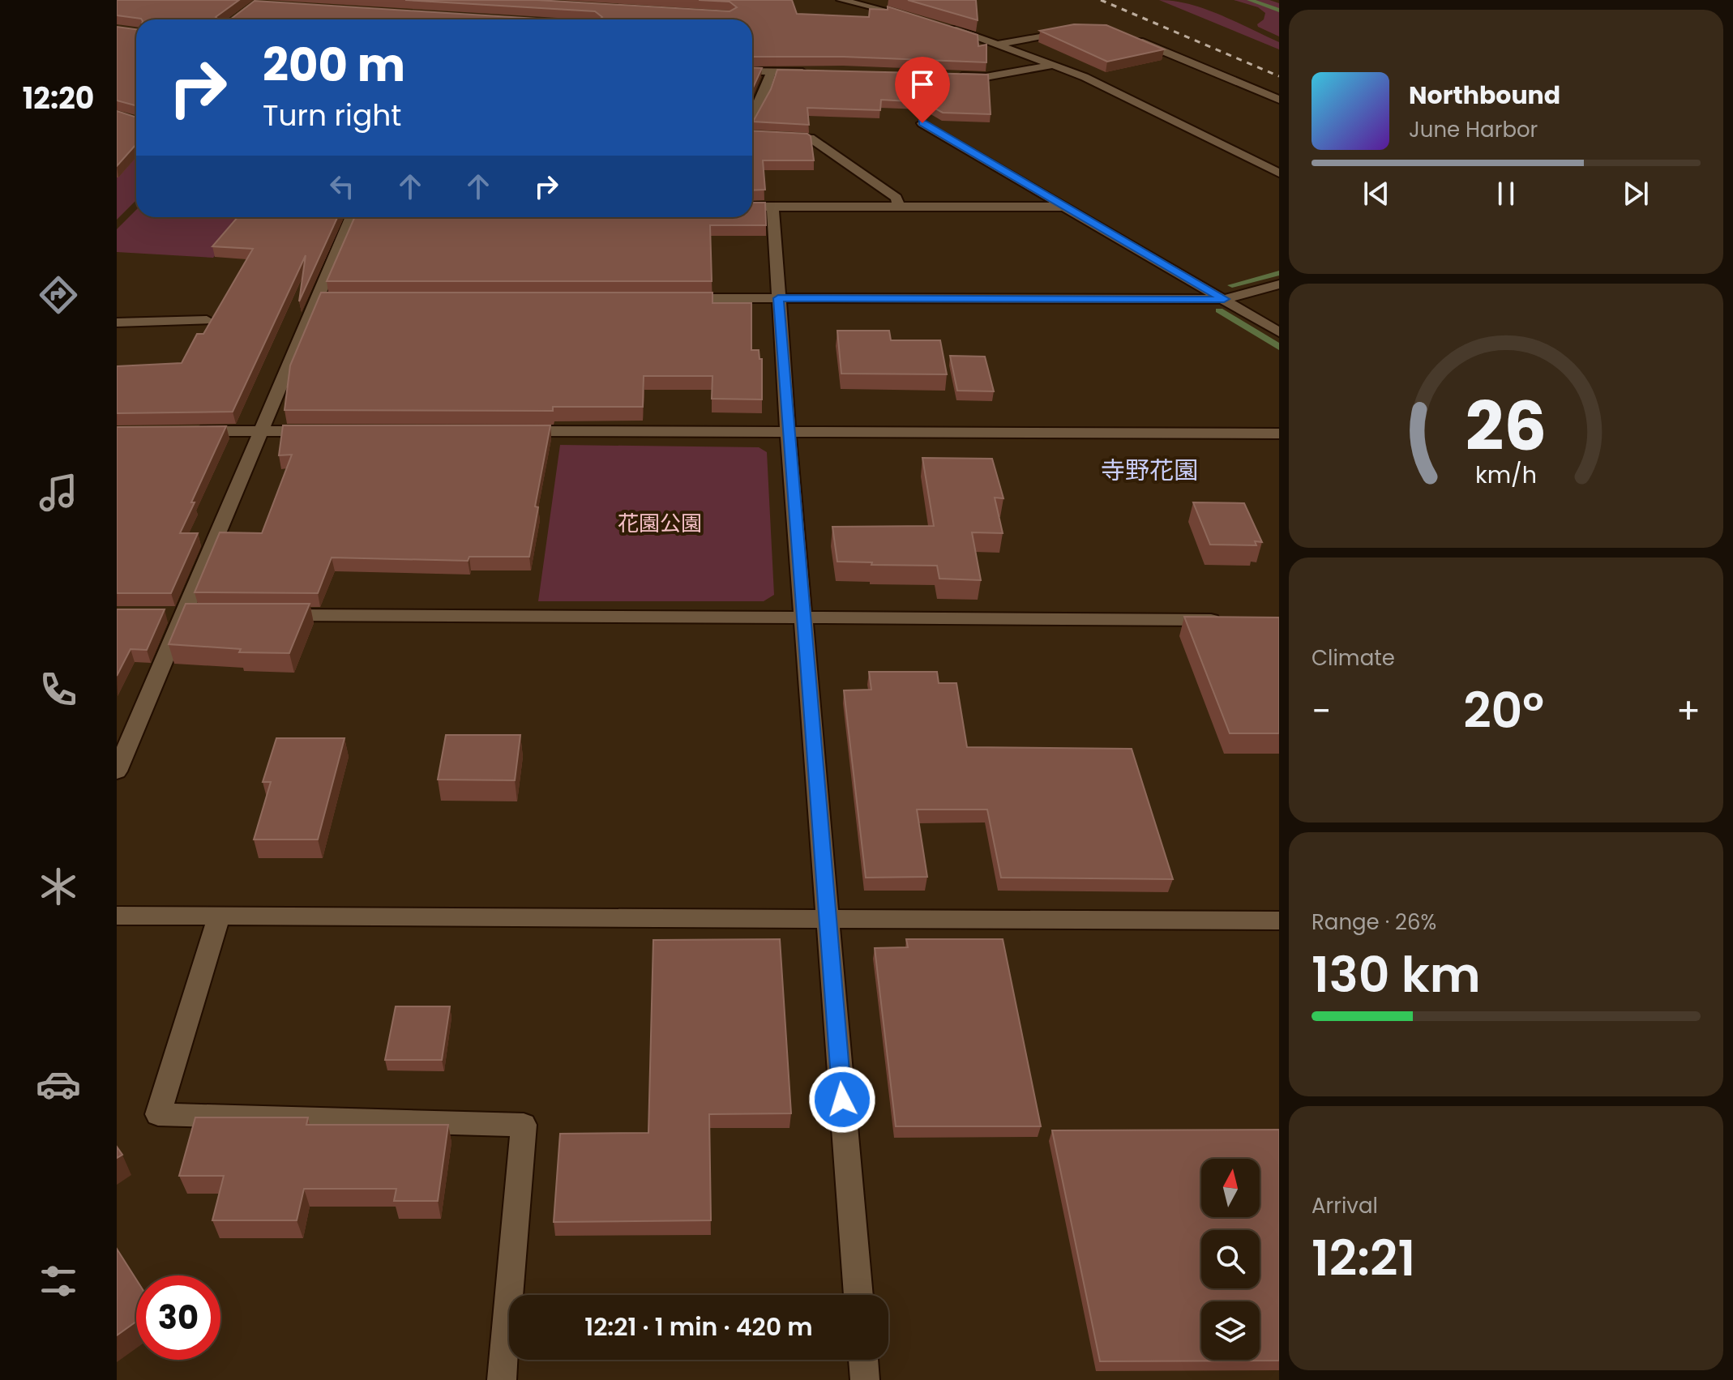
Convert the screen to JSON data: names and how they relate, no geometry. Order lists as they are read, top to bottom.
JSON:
{
  "districts": ["寺野花園"],
  "parks": ["花園公園"],
  "north": "top",
  "page": {
    "tabs": "12:20",
    "turn": ["200 m", "Turn right"],
    "song": ["Northbound", "June Harbor"],
    "tile": [
      "Climate",
      ["Range · 26%", "130 km"],
      ["Arrival", "12:21"]
    ],
    "heat": ["−", "20°", "+"],
    "limit": "30",
    "trip": "12:21 · 1 min · 420 m",
    "gauge": ["26", "km/h"]
  }
}
